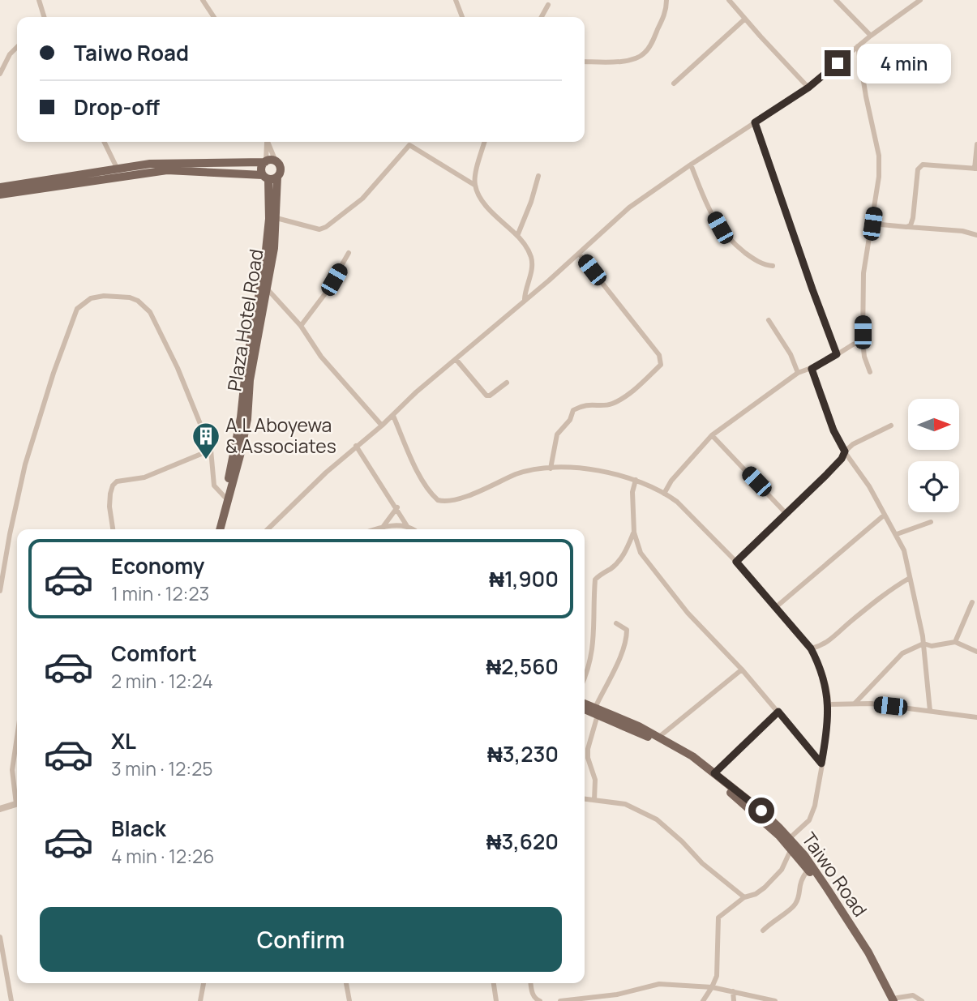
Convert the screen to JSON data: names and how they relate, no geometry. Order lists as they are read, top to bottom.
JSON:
{
  "streets": {
    "main road": ["Plaza Hotel Road", "Taiwo Road"]
  },
  "places": {
    "building": ["A.L Aboyewa & Associates"]
  },
  "north": "right",
  "page": {
    "banner": ["Taiwo Road", "Drop-off"],
    "bubble": "4 min",
    "list": [
      {
        "name": "Economy",
        "note": "1 min · 12:23",
        "value": "₦1,900"
      },
      {
        "name": "Comfort",
        "note": "2 min · 12:24",
        "value": "₦2,560"
      },
      {
        "name": "XL",
        "note": "3 min · 12:25",
        "value": "₦3,230"
      },
      {
        "name": "Black",
        "note": "4 min · 12:26",
        "value": "₦3,620"
      }
    ],
    "buttons": "Confirm"
  }
}
